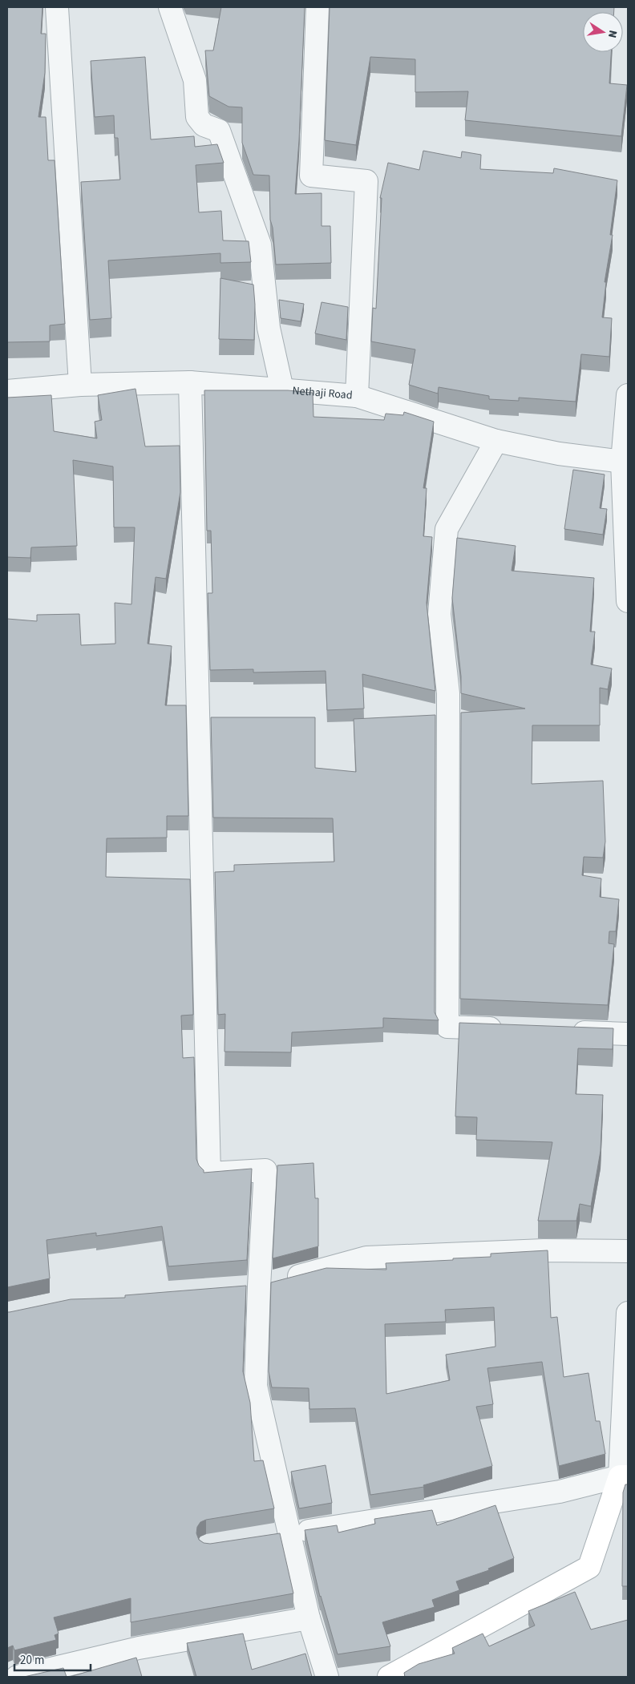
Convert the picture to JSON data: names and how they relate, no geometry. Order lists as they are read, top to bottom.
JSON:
{
  "streets": {
    "street": ["Nethaji Road"]
  },
  "scale_bar": "20 m",
  "north": "right"
}
